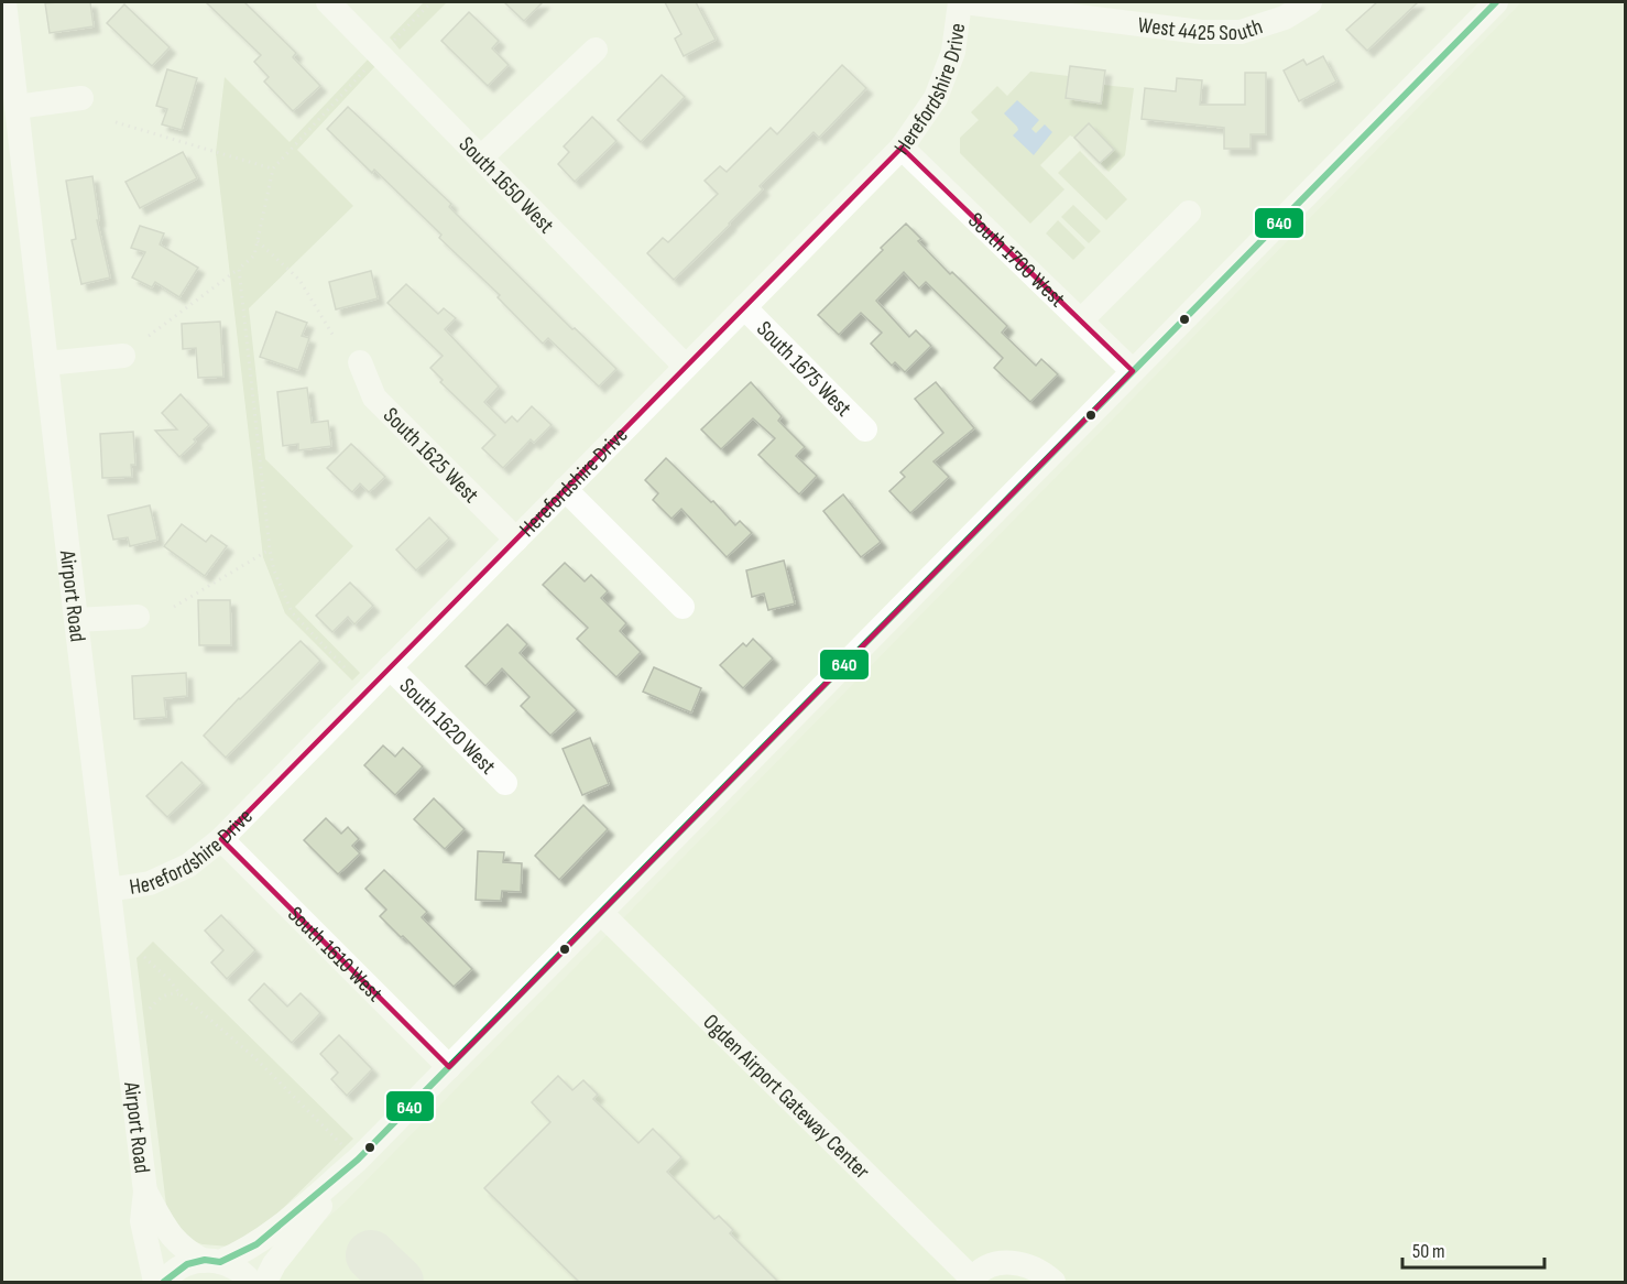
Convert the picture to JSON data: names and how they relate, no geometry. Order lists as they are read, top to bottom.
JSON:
{
  "streets": {
    "street": [
      "West 4425 South",
      "Herefordshire Drive",
      "South 1650 West",
      "South 1700 West",
      "South 1675 West",
      "South 1625 West",
      "Airport Road",
      "South 1620 West",
      "South 1610 West",
      "Ogden Airport Gateway Center"
    ]
  },
  "crossings": [
    ["West 4425 South", "Herefordshire Drive"],
    ["Herefordshire Drive", "South 1650 West"],
    ["Herefordshire Drive", "South 1700 West"],
    ["Herefordshire Drive", "South 1675 West"],
    ["Herefordshire Drive", "South 1625 West"],
    ["Herefordshire Drive", "Airport Road"],
    ["Herefordshire Drive", "South 1620 West"],
    ["Herefordshire Drive", "South 1610 West"]
  ],
  "lines": ["transit line 640"],
  "scale_bar": "50 m"
}
